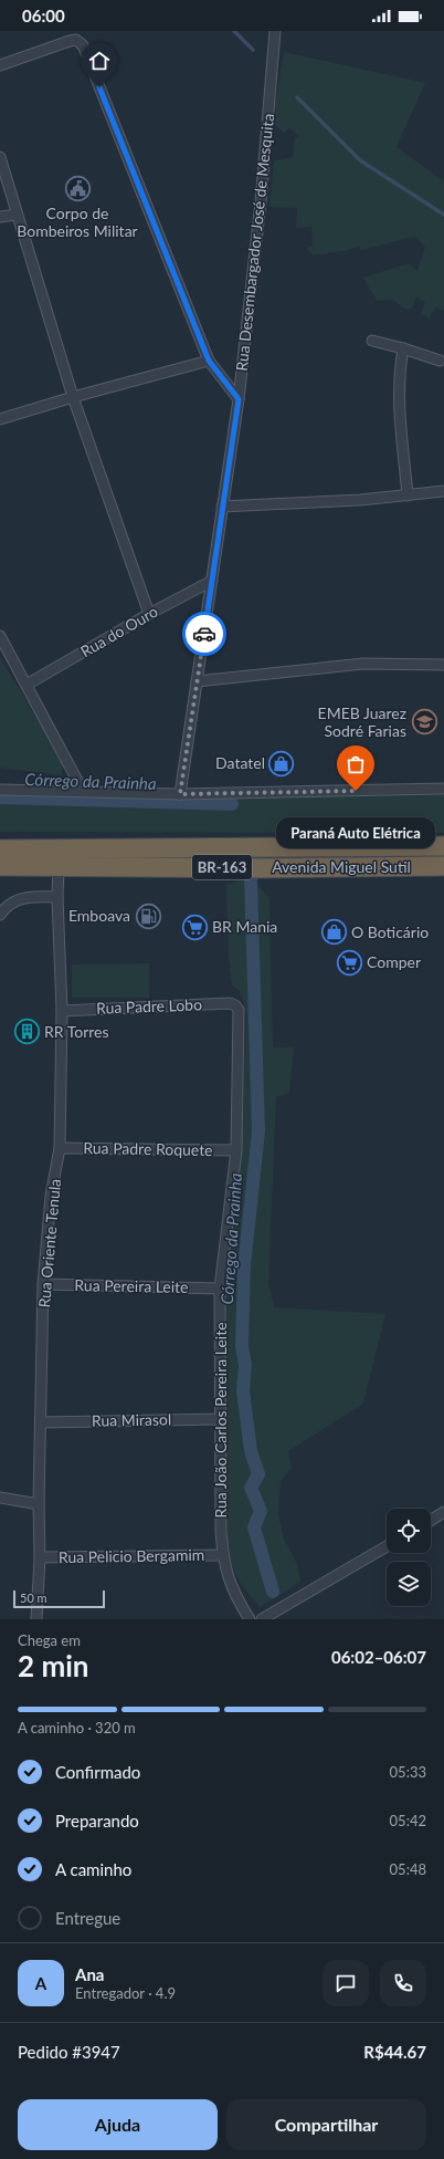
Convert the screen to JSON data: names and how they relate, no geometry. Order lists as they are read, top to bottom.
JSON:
{
  "streets": {
    "highway": ["BR-163", "Avenida Miguel Sutil"],
    "street": [
      "Rua Desembargador José de Mesquita",
      "Rua do Ouro",
      "Rua Padre Lobo",
      "Rua Padre Roquete",
      "Rua Oriente Tenula",
      "Rua Pereira Leite",
      "Rua Mirasol",
      "Rua João Carlos Pereira Leite",
      "Rua Pelicio Bergamim"
    ]
  },
  "crossings": [
    ["Rua Desembargador José de Mesquita", "Rua do Ouro"],
    ["Avenida Miguel Sutil", "Rua Oriente Tenula"],
    ["Rua Padre Lobo", "Rua Oriente Tenula"],
    ["Rua Padre Lobo", "Rua João Carlos Pereira Leite"],
    ["Rua Padre Roquete", "Rua Oriente Tenula"],
    ["Rua Padre Roquete", "Rua João Carlos Pereira Leite"],
    ["Rua Oriente Tenula", "Rua Pereira Leite"],
    ["Rua Oriente Tenula", "Rua Mirasol"],
    ["Rua Oriente Tenula", "Rua Pelicio Bergamim"],
    ["Rua Pereira Leite", "Rua João Carlos Pereira Leite"],
    ["Rua Mirasol", "Rua João Carlos Pereira Leite"],
    ["Rua João Carlos Pereira Leite", "Rua Pelicio Bergamim"]
  ],
  "water": ["Córrego da Prainha"],
  "places": {
    "public building": ["Corpo de Bombeiros Militar"],
    "school or university": ["EMEB Juarez Sodré Farias"],
    "shop": ["Datatel", "O Boticário"],
    "other": ["Paraná Auto Elétrica"],
    "fuel station": ["Emboava"],
    "supermarket": ["BR Mania", "Comper"],
    "building": ["RR Torres"]
  },
  "scale_bar": "50 m",
  "page": {
    "status": "06:00",
    "bubble": "Paraná Auto Elétrica",
    "scale": "50 m",
    "heading": ["2 min", "Chega em", "06:02–06:07"],
    "panel": [
      "Ana",
      "Entregador · 4.9",
      "Pedido #3947",
      "R$44.67"
    ],
    "bar": "A caminho · 320 m",
    "list": [
      ["Confirmado", "05:33"],
      ["Preparando", "05:42"],
      ["A caminho", "05:48"],
      "Entregue"
    ],
    "round": "A",
    "buttons": ["Ajuda", "Compartilhar"]
  }
}
